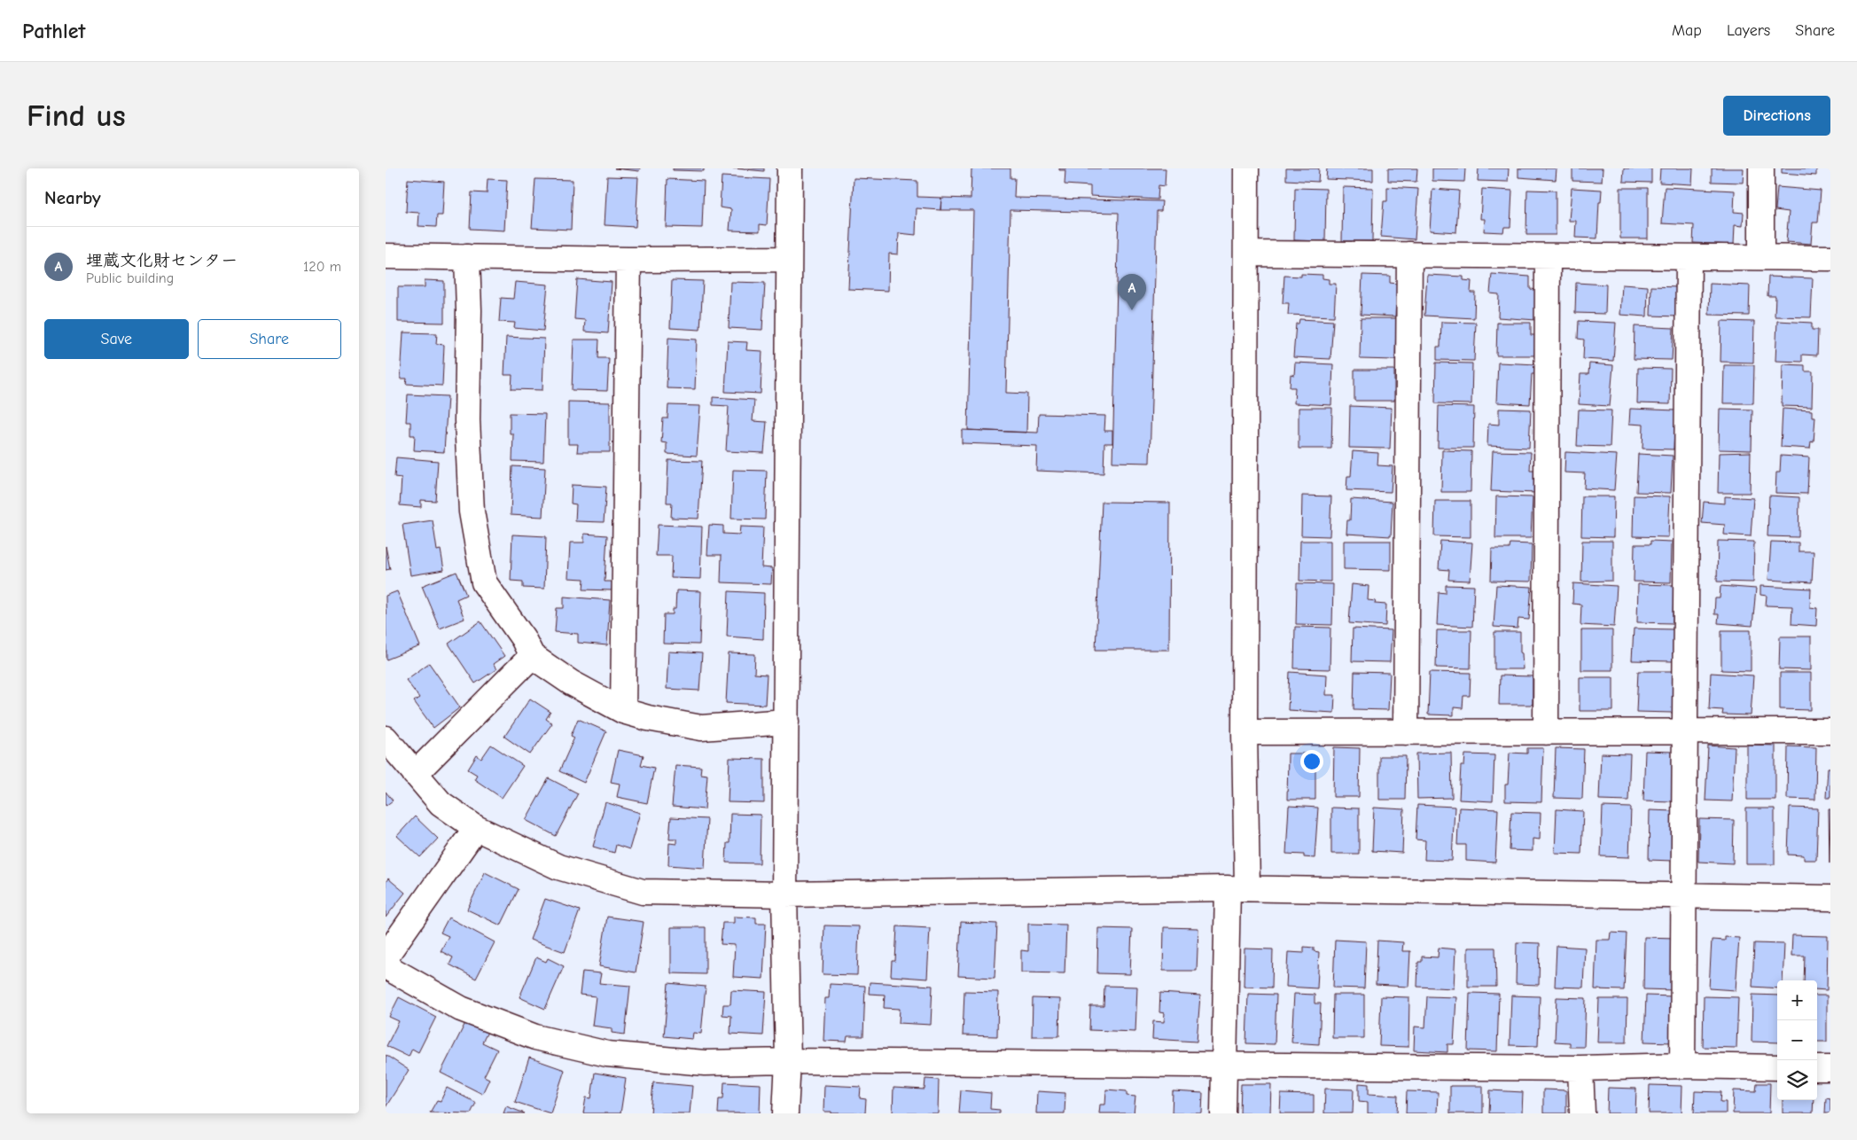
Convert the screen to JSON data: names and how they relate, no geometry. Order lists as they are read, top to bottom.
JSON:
{
  "page": {
    "header": "Pathlet",
    "nav": ["Map", "Layers", "Share"],
    "buttons": [
      "Directions",
      ["Save", "Share"]
    ],
    "title": "Find us",
    "heading": "Nearby",
    "list": [
      {
        "mark": "A",
        "name": "埋蔵文化財センター",
        "note": "Public building",
        "value": "120 m"
      }
    ],
    "pins": "A",
    "map_buttons": ["+", "−"]
  }
}
